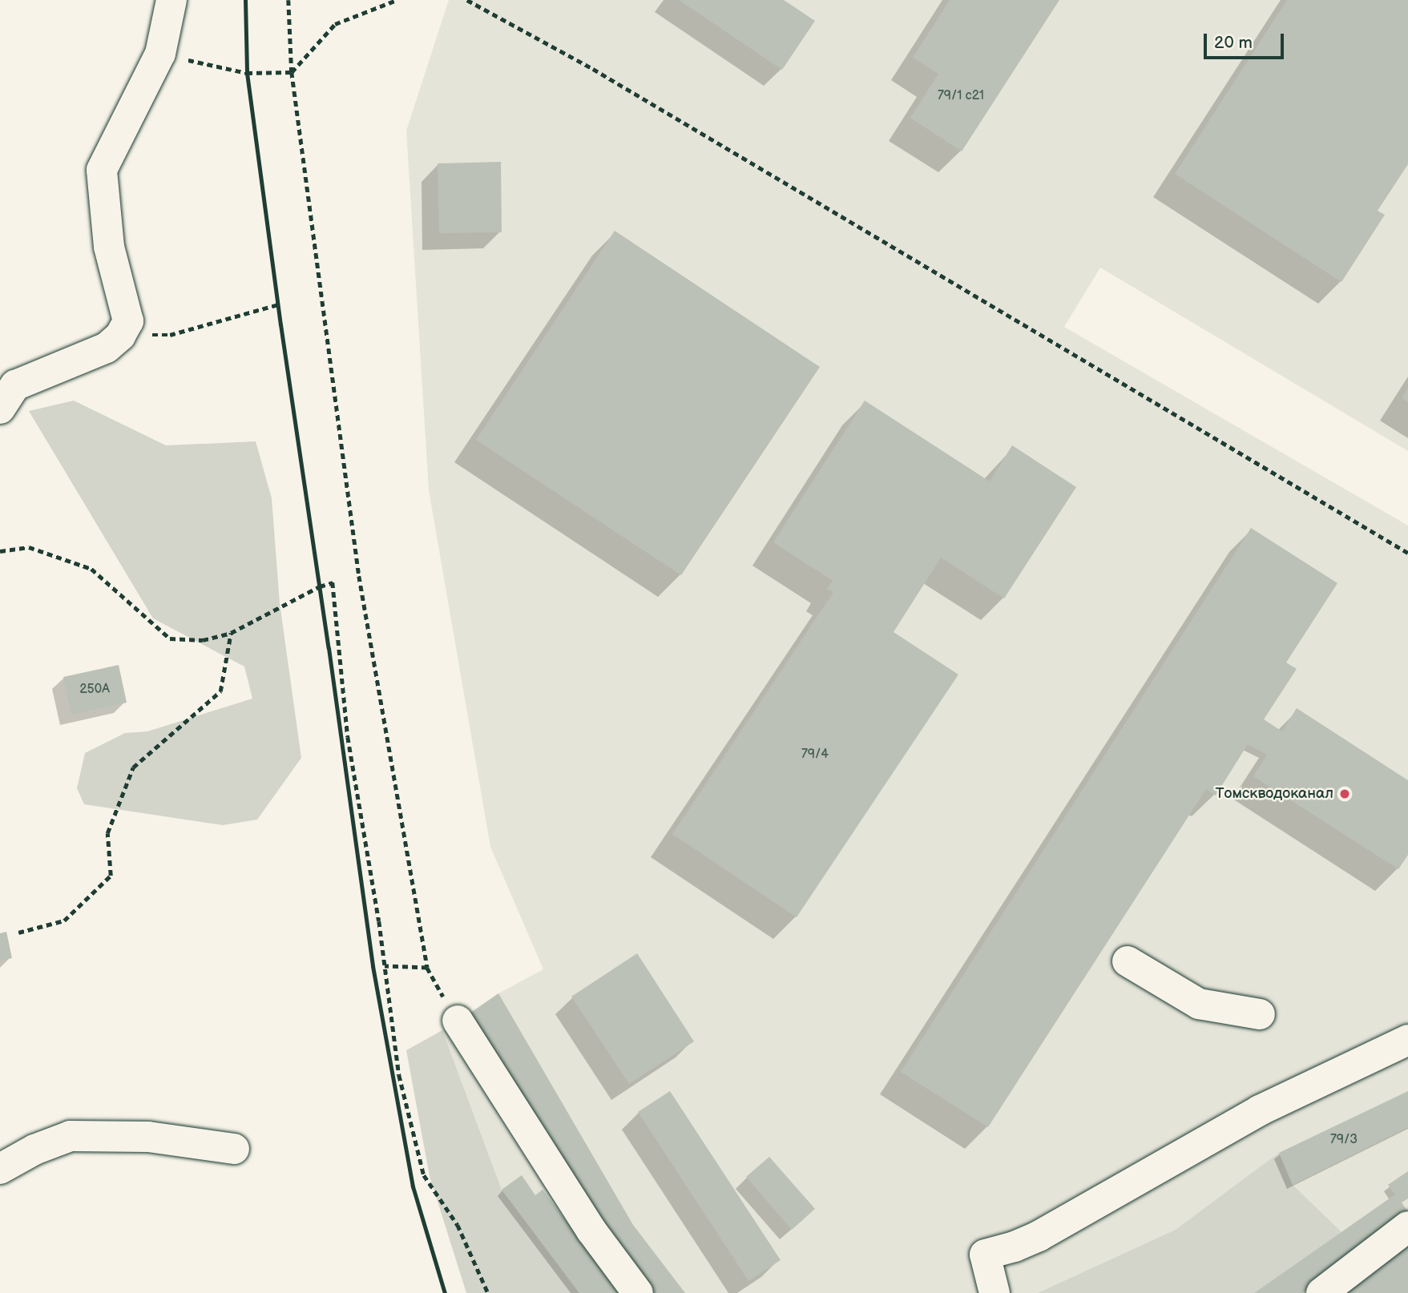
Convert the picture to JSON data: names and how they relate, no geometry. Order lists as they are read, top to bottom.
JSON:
{
  "places": ["Томскводоканал"],
  "house_numbers": [
    "79/1 с21",
    "250А",
    "79/4",
    "79/3"
  ],
  "scale_bar": "20 m"
}
